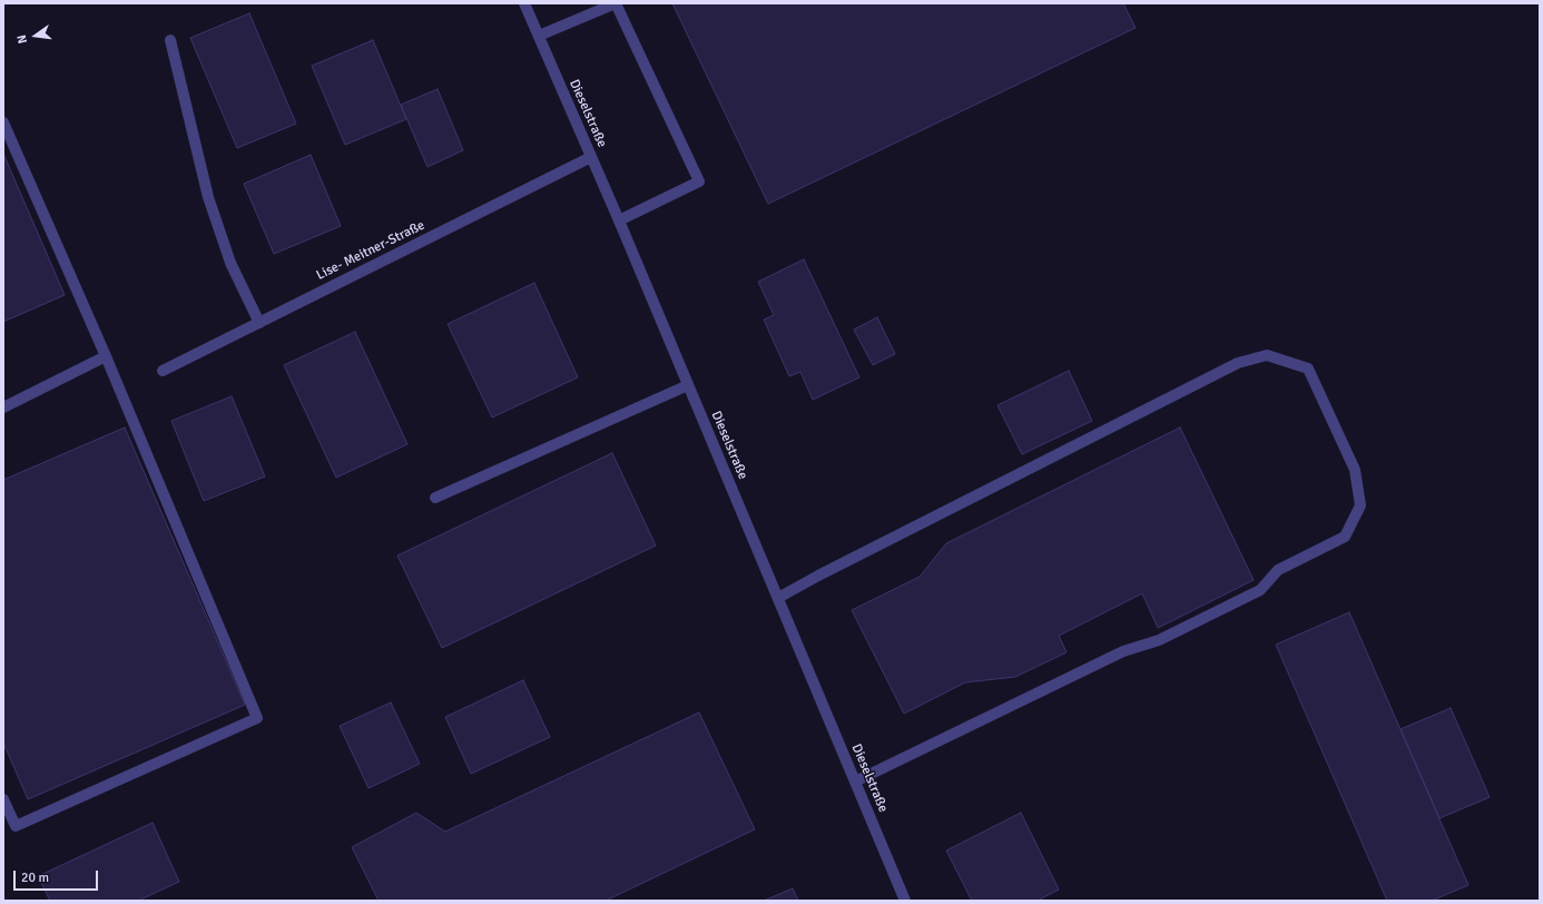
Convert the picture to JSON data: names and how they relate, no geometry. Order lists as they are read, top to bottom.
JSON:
{
  "streets": {
    "street": ["Dieselstraße", "Lise- Meitner-Straße"]
  },
  "crossings": [
    ["Dieselstraße", "Lise- Meitner-Straße"]
  ],
  "scale_bar": "20 m",
  "north": "left"
}
